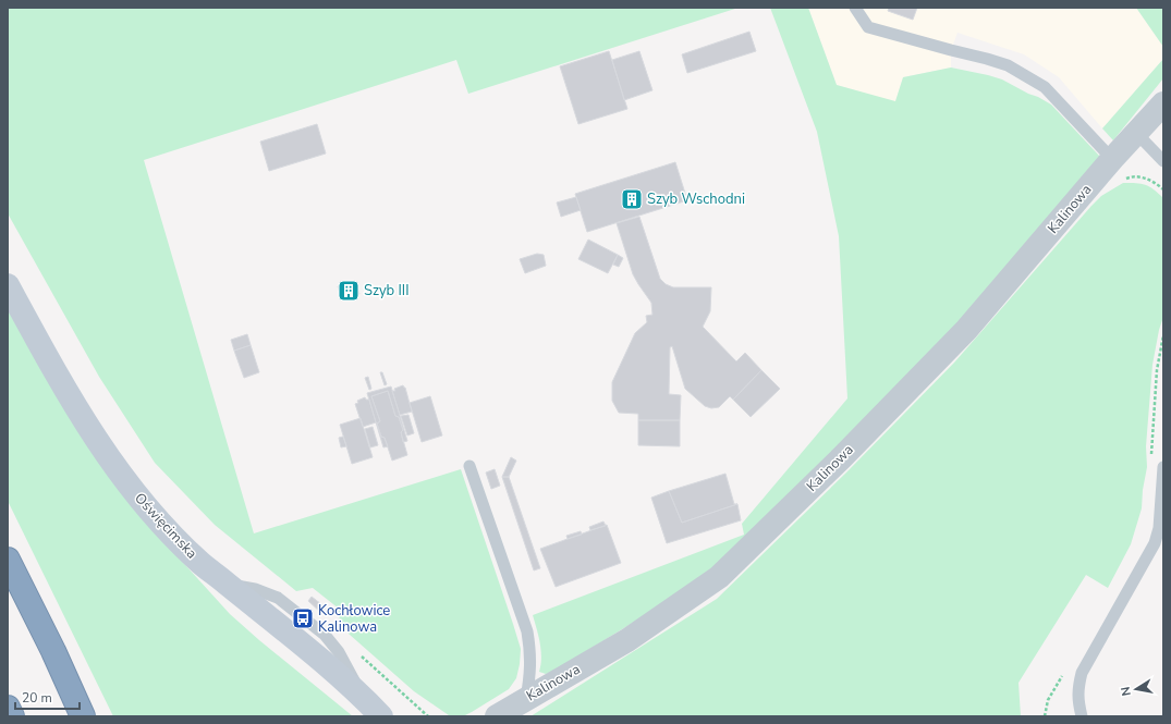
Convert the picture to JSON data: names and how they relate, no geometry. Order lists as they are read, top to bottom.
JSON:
{
  "streets": {
    "street": ["Kalinowa", "Oświęcimska"]
  },
  "places": {
    "building": ["Szyb Wschodni", "Szyb III"],
    "bus stop": ["Kochłowice Kalinowa"]
  },
  "scale_bar": "20 m",
  "north": "left"
}
